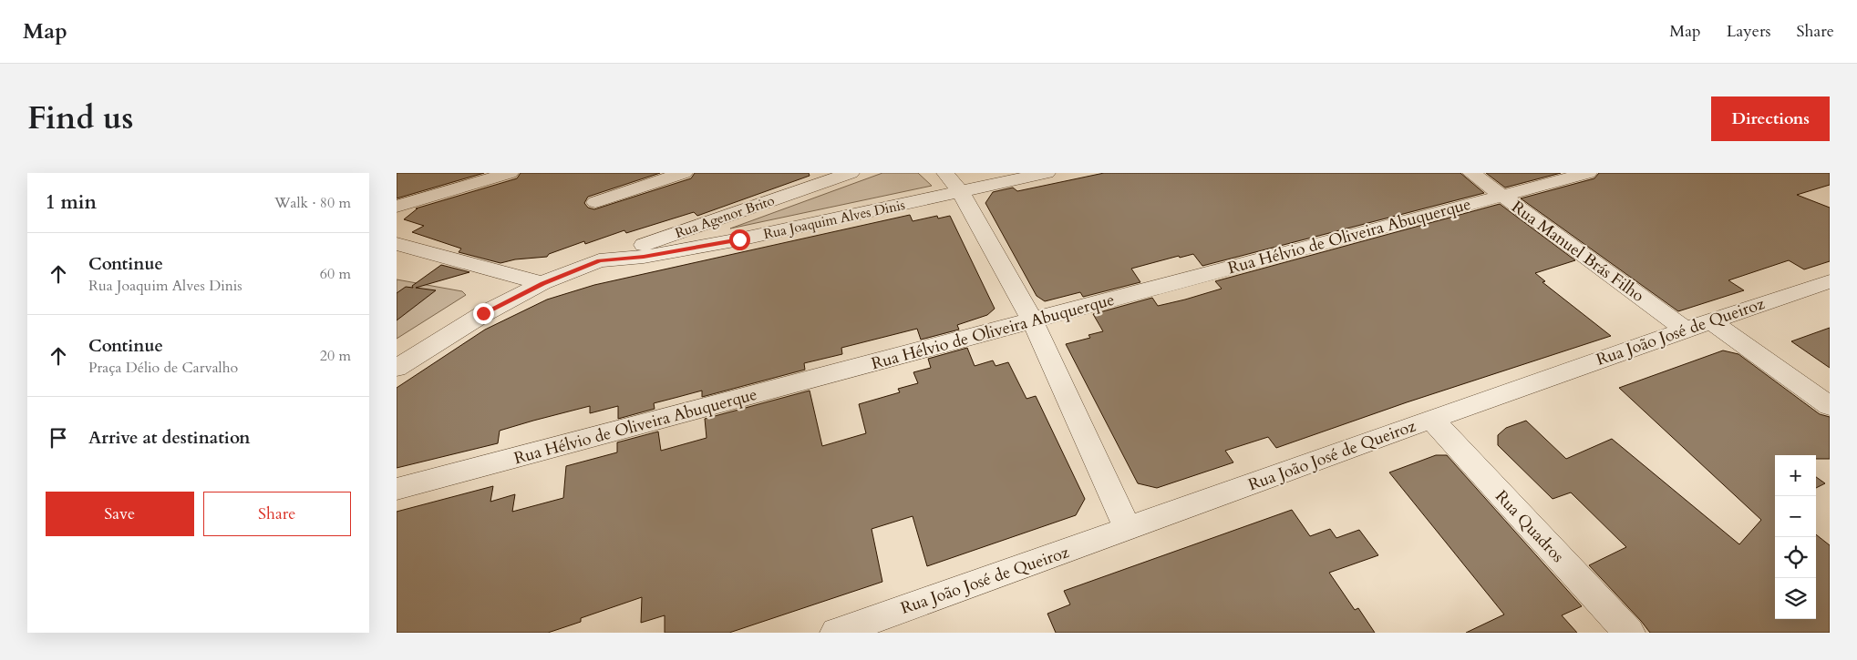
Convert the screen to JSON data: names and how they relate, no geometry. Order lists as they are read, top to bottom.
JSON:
{
  "streets": {
    "street": [
      "Rua Agenor Brito",
      "Rua Joaquim Alves Dinis",
      "Rua Hélvio de Oliveira Abuquerque",
      "Rua Manuel Brás Filho",
      "Rua João José de Queiroz",
      "Rua Quadros"
    ]
  },
  "crossings": [
    ["Rua Agenor Brito", "Rua Joaquim Alves Dinis"],
    ["Rua Hélvio de Oliveira Abuquerque", "Rua Manuel Brás Filho"],
    ["Rua Manuel Brás Filho", "Rua João José de Queiroz"],
    ["Rua João José de Queiroz", "Rua Quadros"]
  ],
  "page": {
    "header": "Map",
    "nav": ["Map", "Layers", "Share"],
    "title": "Find us",
    "buttons": [
      "Directions",
      ["Save", "Share"]
    ],
    "heading": ["1 min", "Walk · 80 m"],
    "list": [
      ["Continue", "Rua Joaquim Alves Dinis", "60 m"],
      ["Continue", "Praça Délio de Carvalho", "20 m"],
      "Arrive at destination"
    ],
    "map_buttons": ["+", "−"]
  }
}
